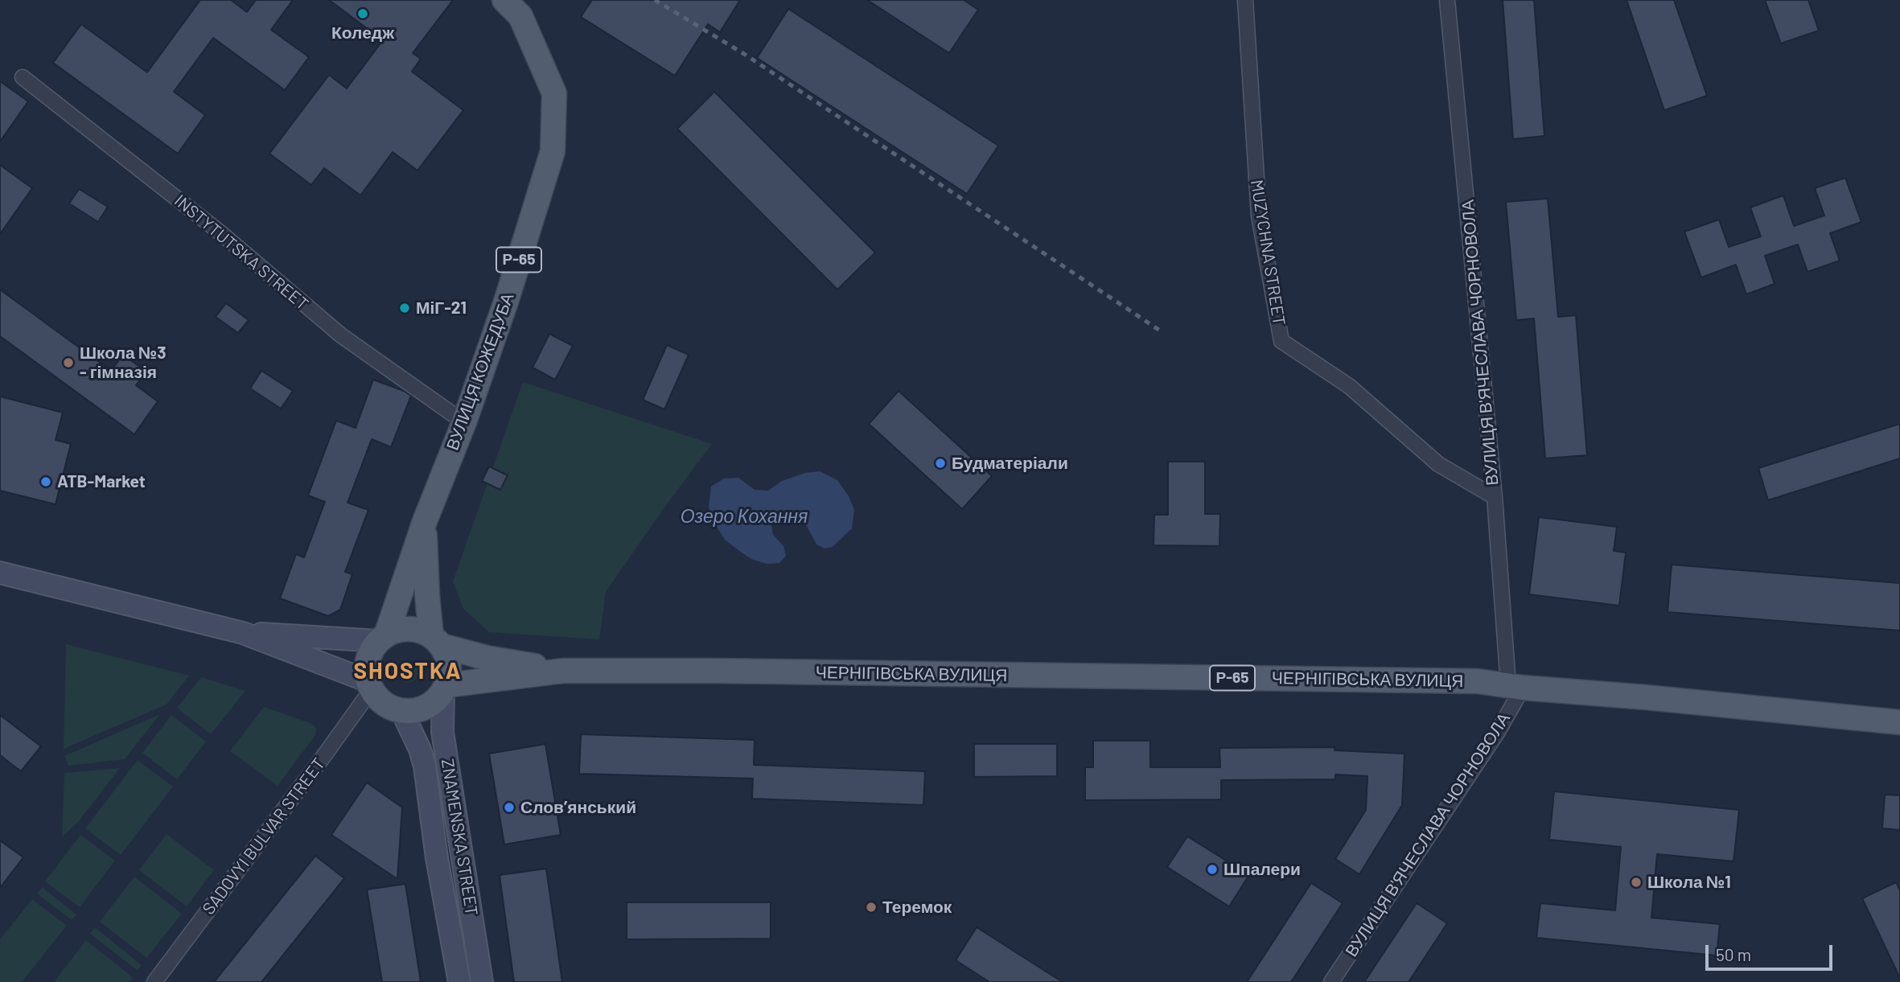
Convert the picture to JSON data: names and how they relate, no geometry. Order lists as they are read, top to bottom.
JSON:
{
  "streets": {
    "main road": [
      "Р-65",
      "ВУЛИЦЯ КОЖЕДУБА",
      "ЧЕРНІГІВСЬКА ВУЛИЦЯ",
      "ZNAMENSKA STREET"
    ],
    "street": [
      "INSTYTUTSKA STREET",
      "MUZYCHNA STREET",
      "ВУЛИЦЯ В'ЯЧЕСЛАВА ЧОРНОВОЛА",
      "SADOVYI BULVAR STREET"
    ]
  },
  "crossings": [
    ["INSTYTUTSKA STREET", "ВУЛИЦЯ КОЖЕДУБА"],
    ["MUZYCHNA STREET", "ВУЛИЦЯ В'ЯЧЕСЛАВА ЧОРНОВОЛА"],
    ["Р-65", "ВУЛИЦЯ КОЖЕДУБА"],
    ["Р-65", "ЧЕРНІГІВСЬКА ВУЛИЦЯ"],
    ["Р-65", "SADOVYI BULVAR STREET"],
    ["Р-65", "ZNAMENSKA STREET"],
    ["ВУЛИЦЯ В'ЯЧЕСЛАВА ЧОРНОВОЛА", "ЧЕРНІГІВСЬКА ВУЛИЦЯ"],
    ["ВУЛИЦЯ КОЖЕДУБА", "ЧЕРНІГІВСЬКА ВУЛИЦЯ"],
    ["ВУЛИЦЯ КОЖЕДУБА", "SADOVYI BULVAR STREET"],
    ["ВУЛИЦЯ КОЖЕДУБА", "ZNAMENSKA STREET"],
    ["ЧЕРНІГІВСЬКА ВУЛИЦЯ", "SADOVYI BULVAR STREET"],
    ["ЧЕРНІГІВСЬКА ВУЛИЦЯ", "ZNAMENSKA STREET"],
    ["SADOVYI BULVAR STREET", "ZNAMENSKA STREET"]
  ],
  "districts": ["SHOSTKA"],
  "water": ["Озеро Кохання"],
  "places": [
    "Коледж",
    "МіГ-21",
    "Школа №3 - гімназія",
    "Будматеріали",
    "ATB-Market",
    "Слов’янський",
    "Шпалери",
    "Школа №1",
    "Теремок"
  ],
  "scale_bar": "50 m"
}
